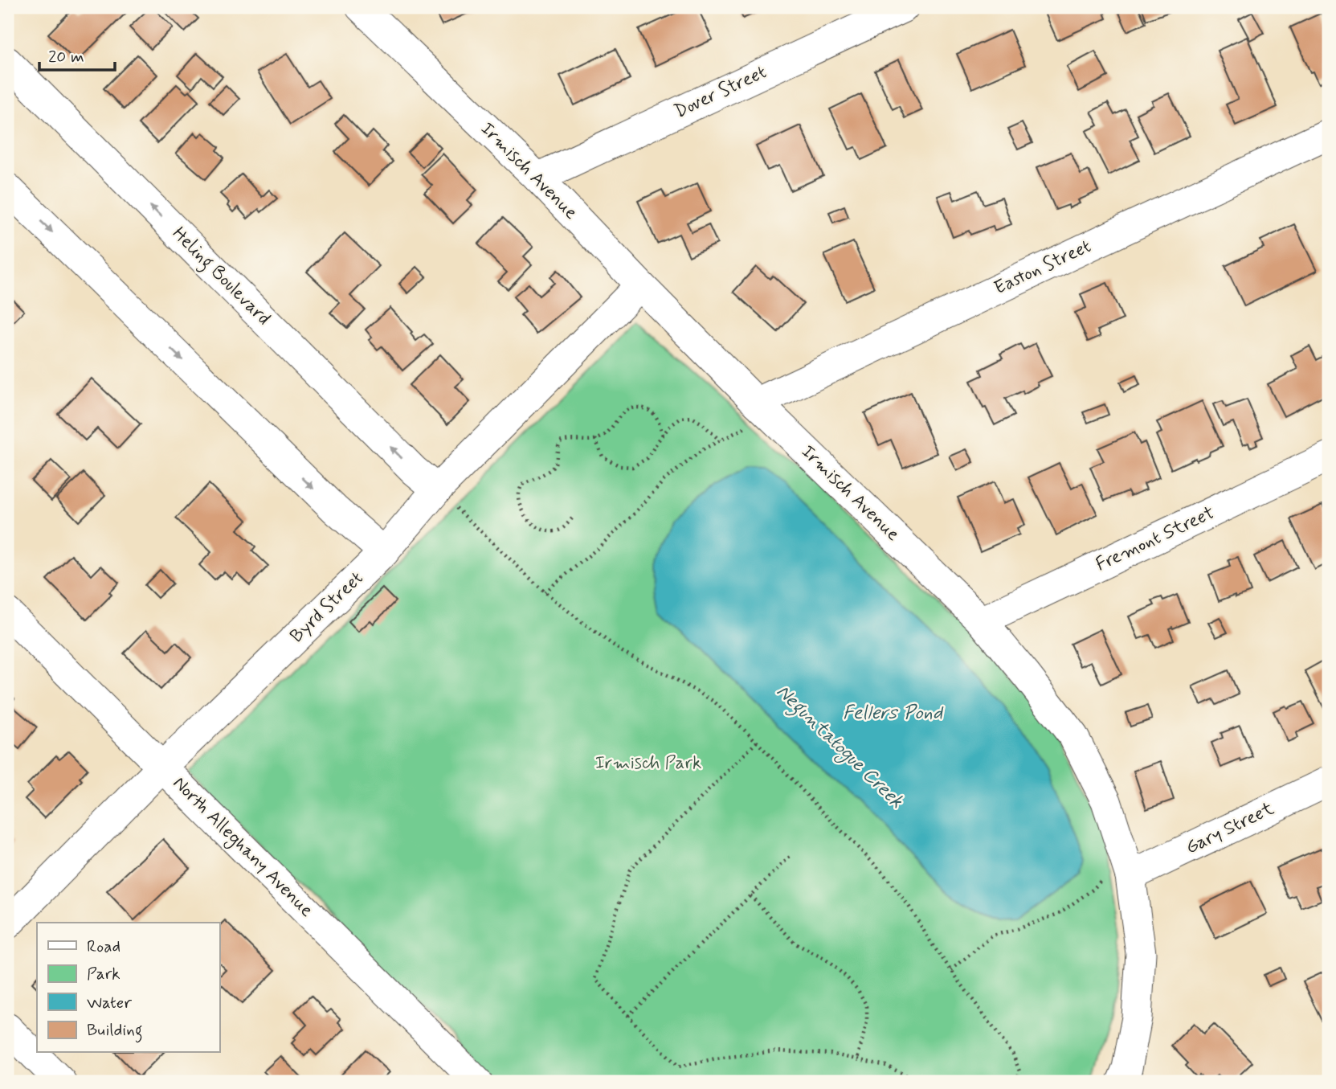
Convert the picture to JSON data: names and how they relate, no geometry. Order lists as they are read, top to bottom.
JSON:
{
  "streets": {
    "street": [
      "Dover Street",
      "Irmisch Avenue",
      "Easton Street",
      "Heling Boulevard",
      "Fremont Street",
      "Byrd Street",
      "Gary Street",
      "North Alleghany Avenue"
    ]
  },
  "crossings": [
    ["Dover Street", "Irmisch Avenue"],
    ["Irmisch Avenue", "Easton Street"],
    ["Irmisch Avenue", "Fremont Street"],
    ["Irmisch Avenue", "Byrd Street"],
    ["Irmisch Avenue", "Gary Street"],
    ["Heling Boulevard", "Byrd Street"],
    ["Byrd Street", "North Alleghany Avenue"]
  ],
  "water": ["Fellers Pond", "Neguntatogue Creek"],
  "parks": ["Irmisch Park"],
  "legend": [
    "Road",
    "Park",
    "Water",
    "Building"
  ],
  "scale_bar": "20 m"
}
